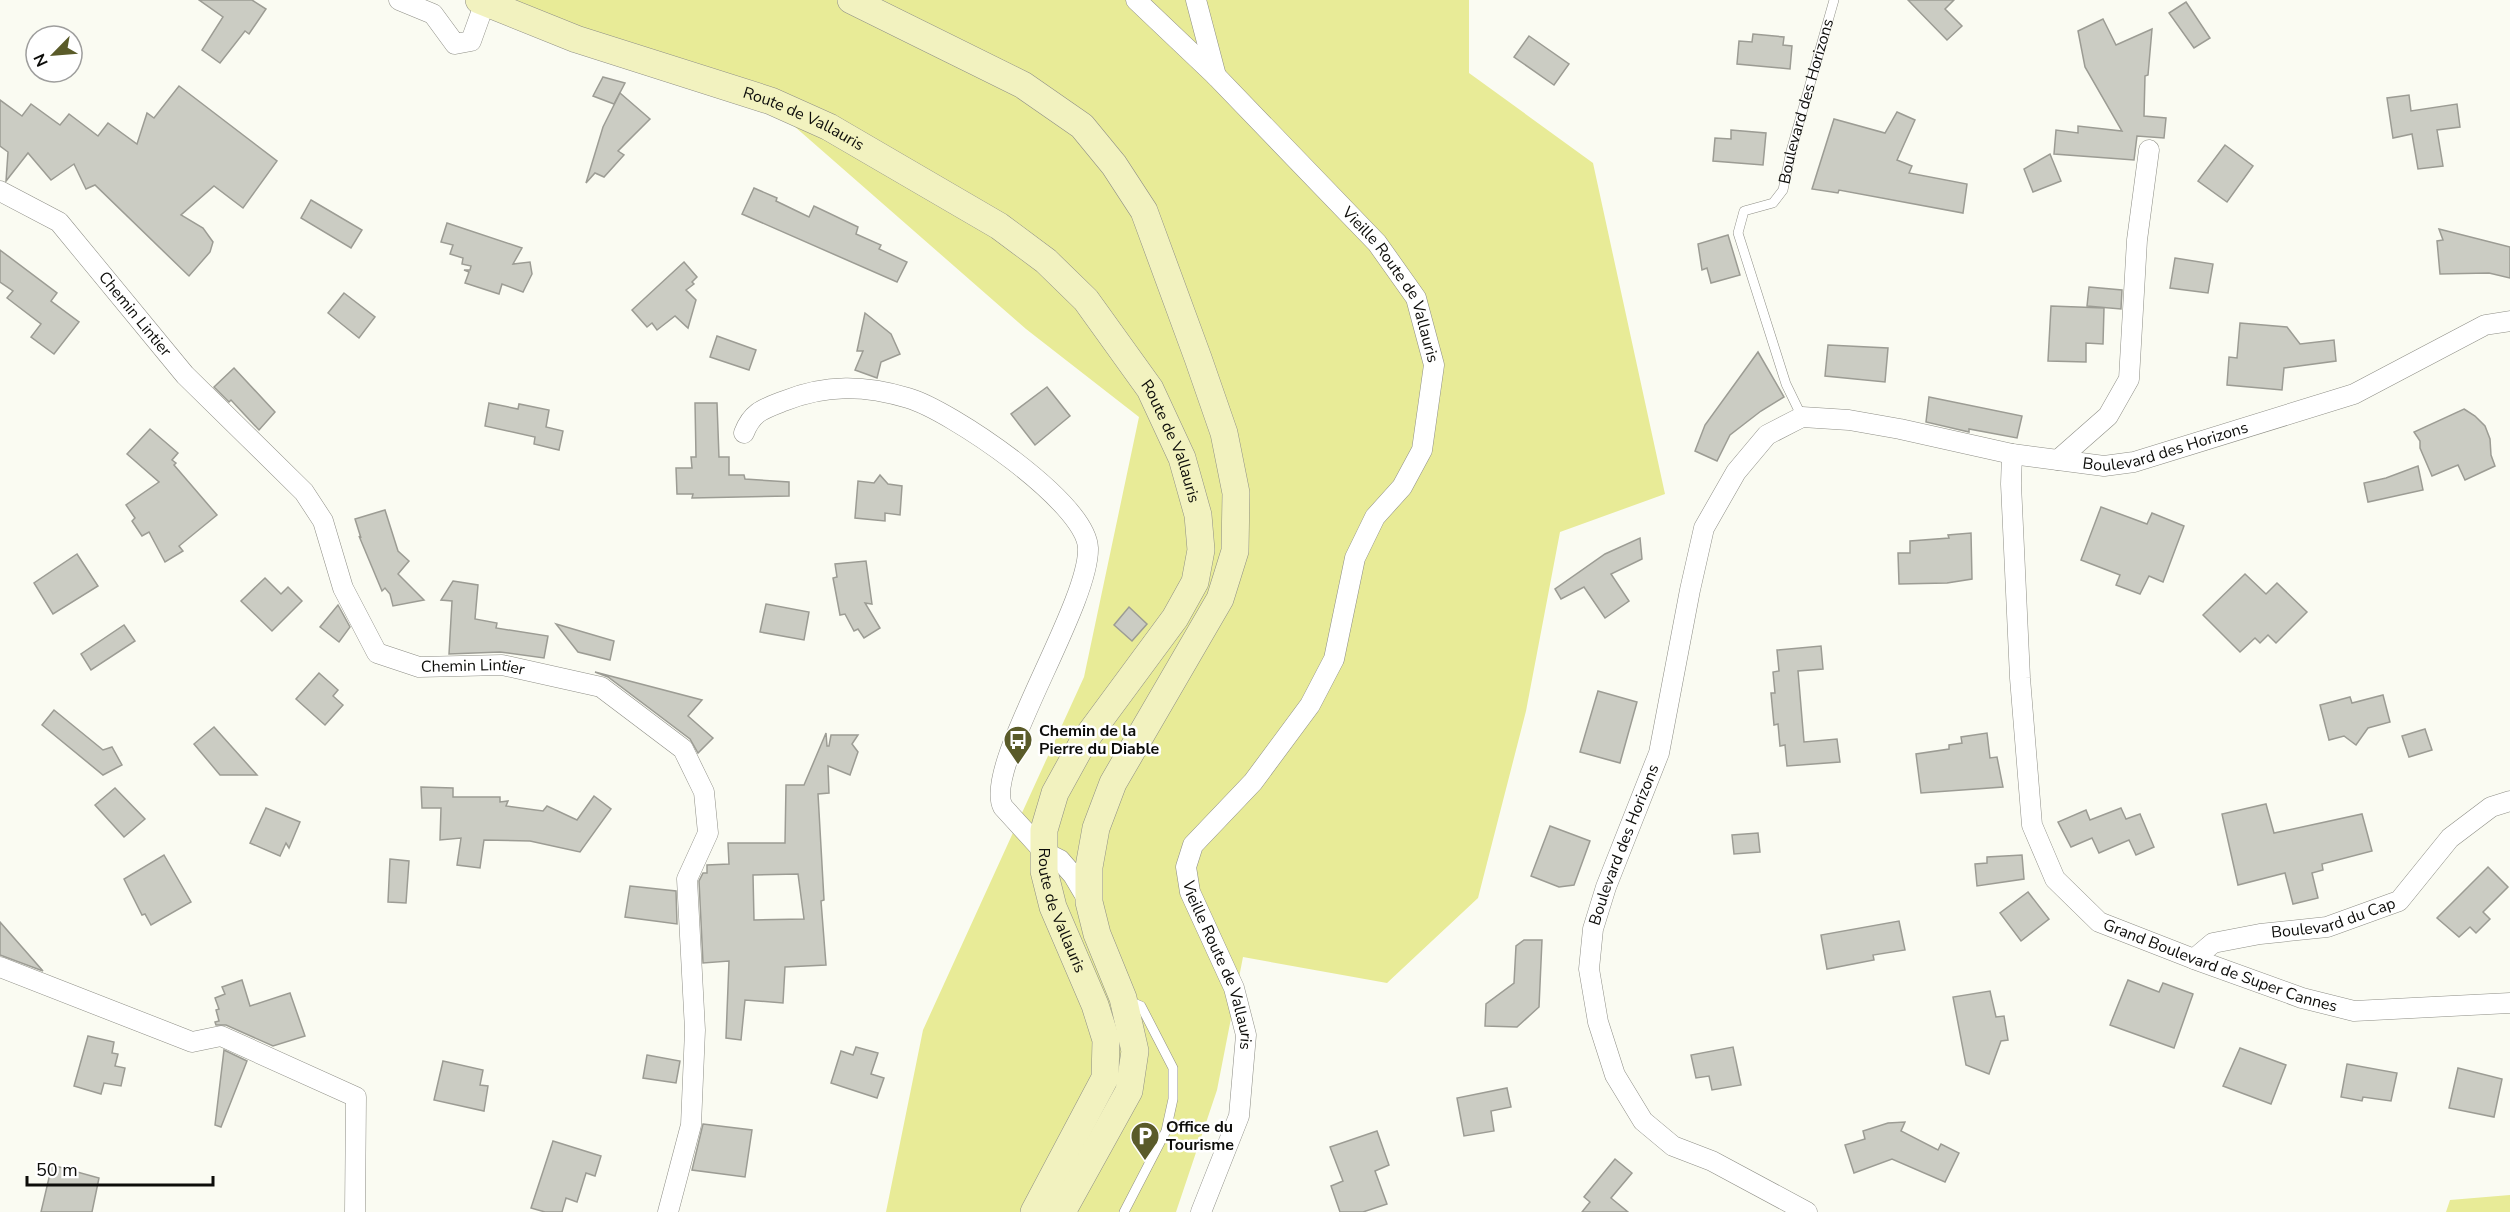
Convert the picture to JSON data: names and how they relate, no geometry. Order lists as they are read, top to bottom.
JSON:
{
  "streets": {
    "main road": ["Route de Vallauris"],
    "street": [
      "Boulevard des Horizons",
      "Vieille Route de Vallauris",
      "Chemin Lintier",
      "Boulevard du Cap",
      "Grand Boulevard de Super Cannes"
    ]
  },
  "crossings": [
    ["Boulevard des Horizons", "Grand Boulevard de Super Cannes"],
    ["Boulevard du Cap", "Grand Boulevard de Super Cannes"]
  ],
  "places": {
    "bus stop": ["Chemin de la Pierre du Diable"],
    "parking": ["Office du Tourisme"]
  },
  "scale_bar": "50 m",
  "north": "bottom left"
}
